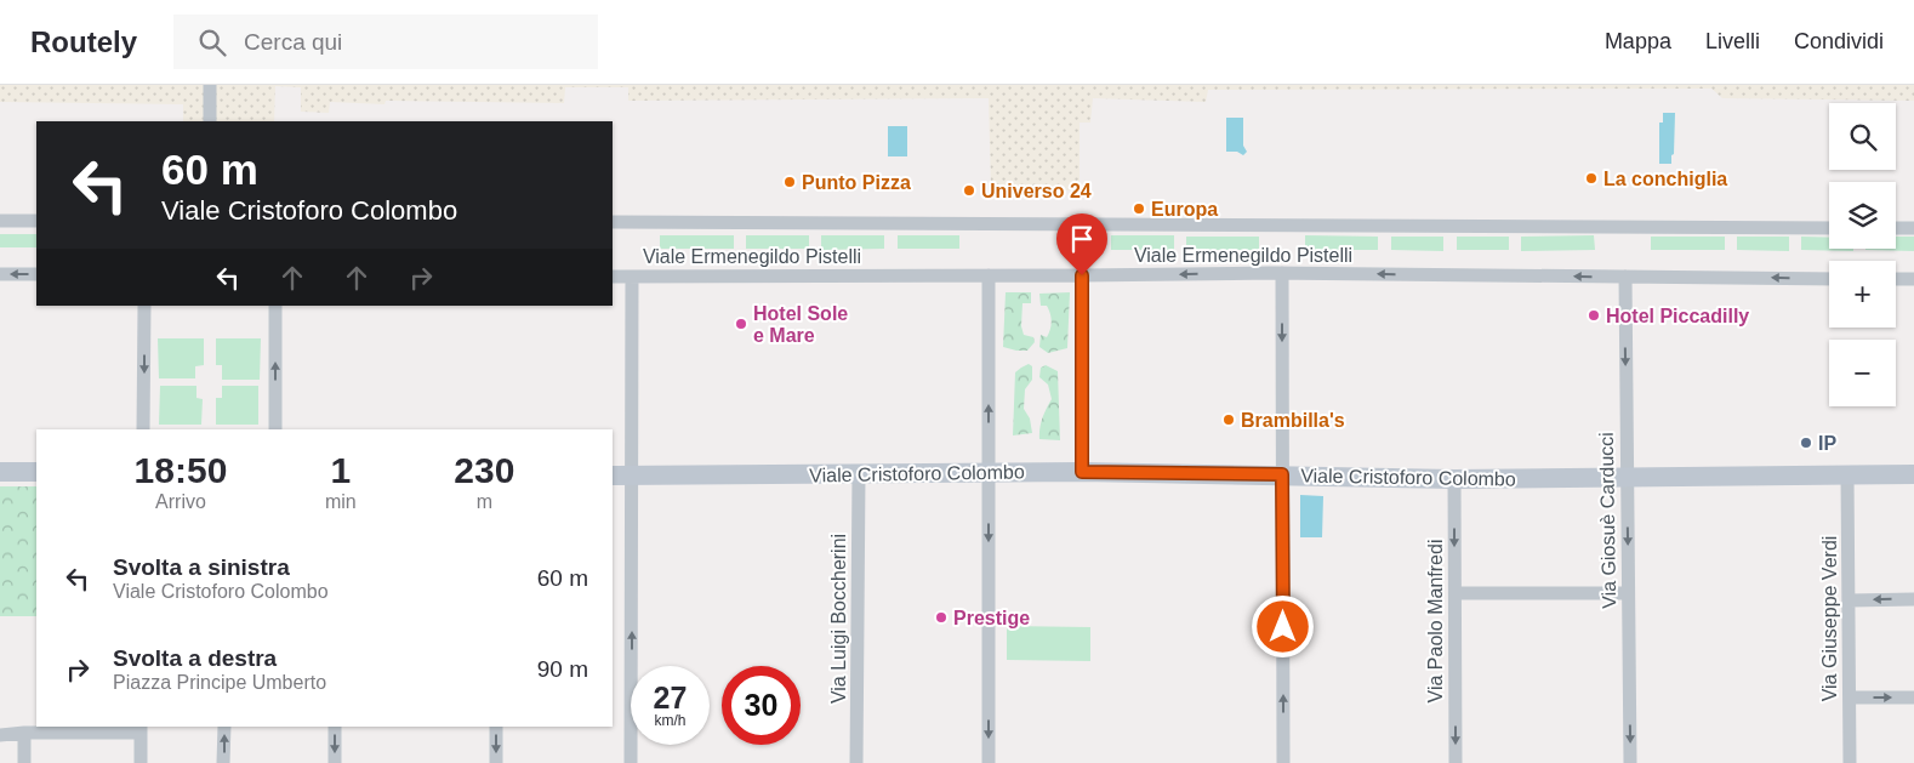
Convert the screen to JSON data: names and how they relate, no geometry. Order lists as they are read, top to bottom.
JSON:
{
  "streets": {
    "street": [
      "Viale Ermenegildo Pistelli",
      "Viale Cristoforo Colombo",
      "Via Giosuè Carducci",
      "Via Luigi Boccherini",
      "Via Giuseppe Verdi",
      "Via Paolo Manfredi"
    ]
  },
  "crossings": [
    ["Viale Ermenegildo Pistelli", "Via Giosuè Carducci"],
    ["Viale Cristoforo Colombo", "Via Giosuè Carducci"],
    ["Viale Cristoforo Colombo", "Via Luigi Boccherini"],
    ["Viale Cristoforo Colombo", "Via Giuseppe Verdi"],
    ["Viale Cristoforo Colombo", "Via Paolo Manfredi"]
  ],
  "one_way": ["Via Giosuè Carducci", "Via Paolo Manfredi"],
  "places": [
    "La conchiglia",
    "Punto Pizza",
    "Universo 24",
    "Europa",
    "Hotel Piccadilly",
    "Hotel Sole e Mare",
    "Brambilla's",
    "IP",
    "Prestige"
  ],
  "page": {
    "header": "Routely",
    "search": "Cerca qui",
    "nav": ["Mappa", "Livelli", "Condividi"],
    "map_buttons": ["+", "−"],
    "turn": ["60 m", "Viale Cristoforo Colombo"],
    "eta": [
      "18:50",
      "Arrivo",
      "1",
      "min",
      "230",
      "m"
    ],
    "list": [
      {
        "name": "Svolta a sinistra",
        "note": "Viale Cristoforo Colombo",
        "value": "60 m"
      },
      {
        "name": "Svolta a destra",
        "note": "Piazza Principe Umberto",
        "value": "90 m"
      }
    ],
    "speed": "27 km/h",
    "limit": "30"
  }
}
